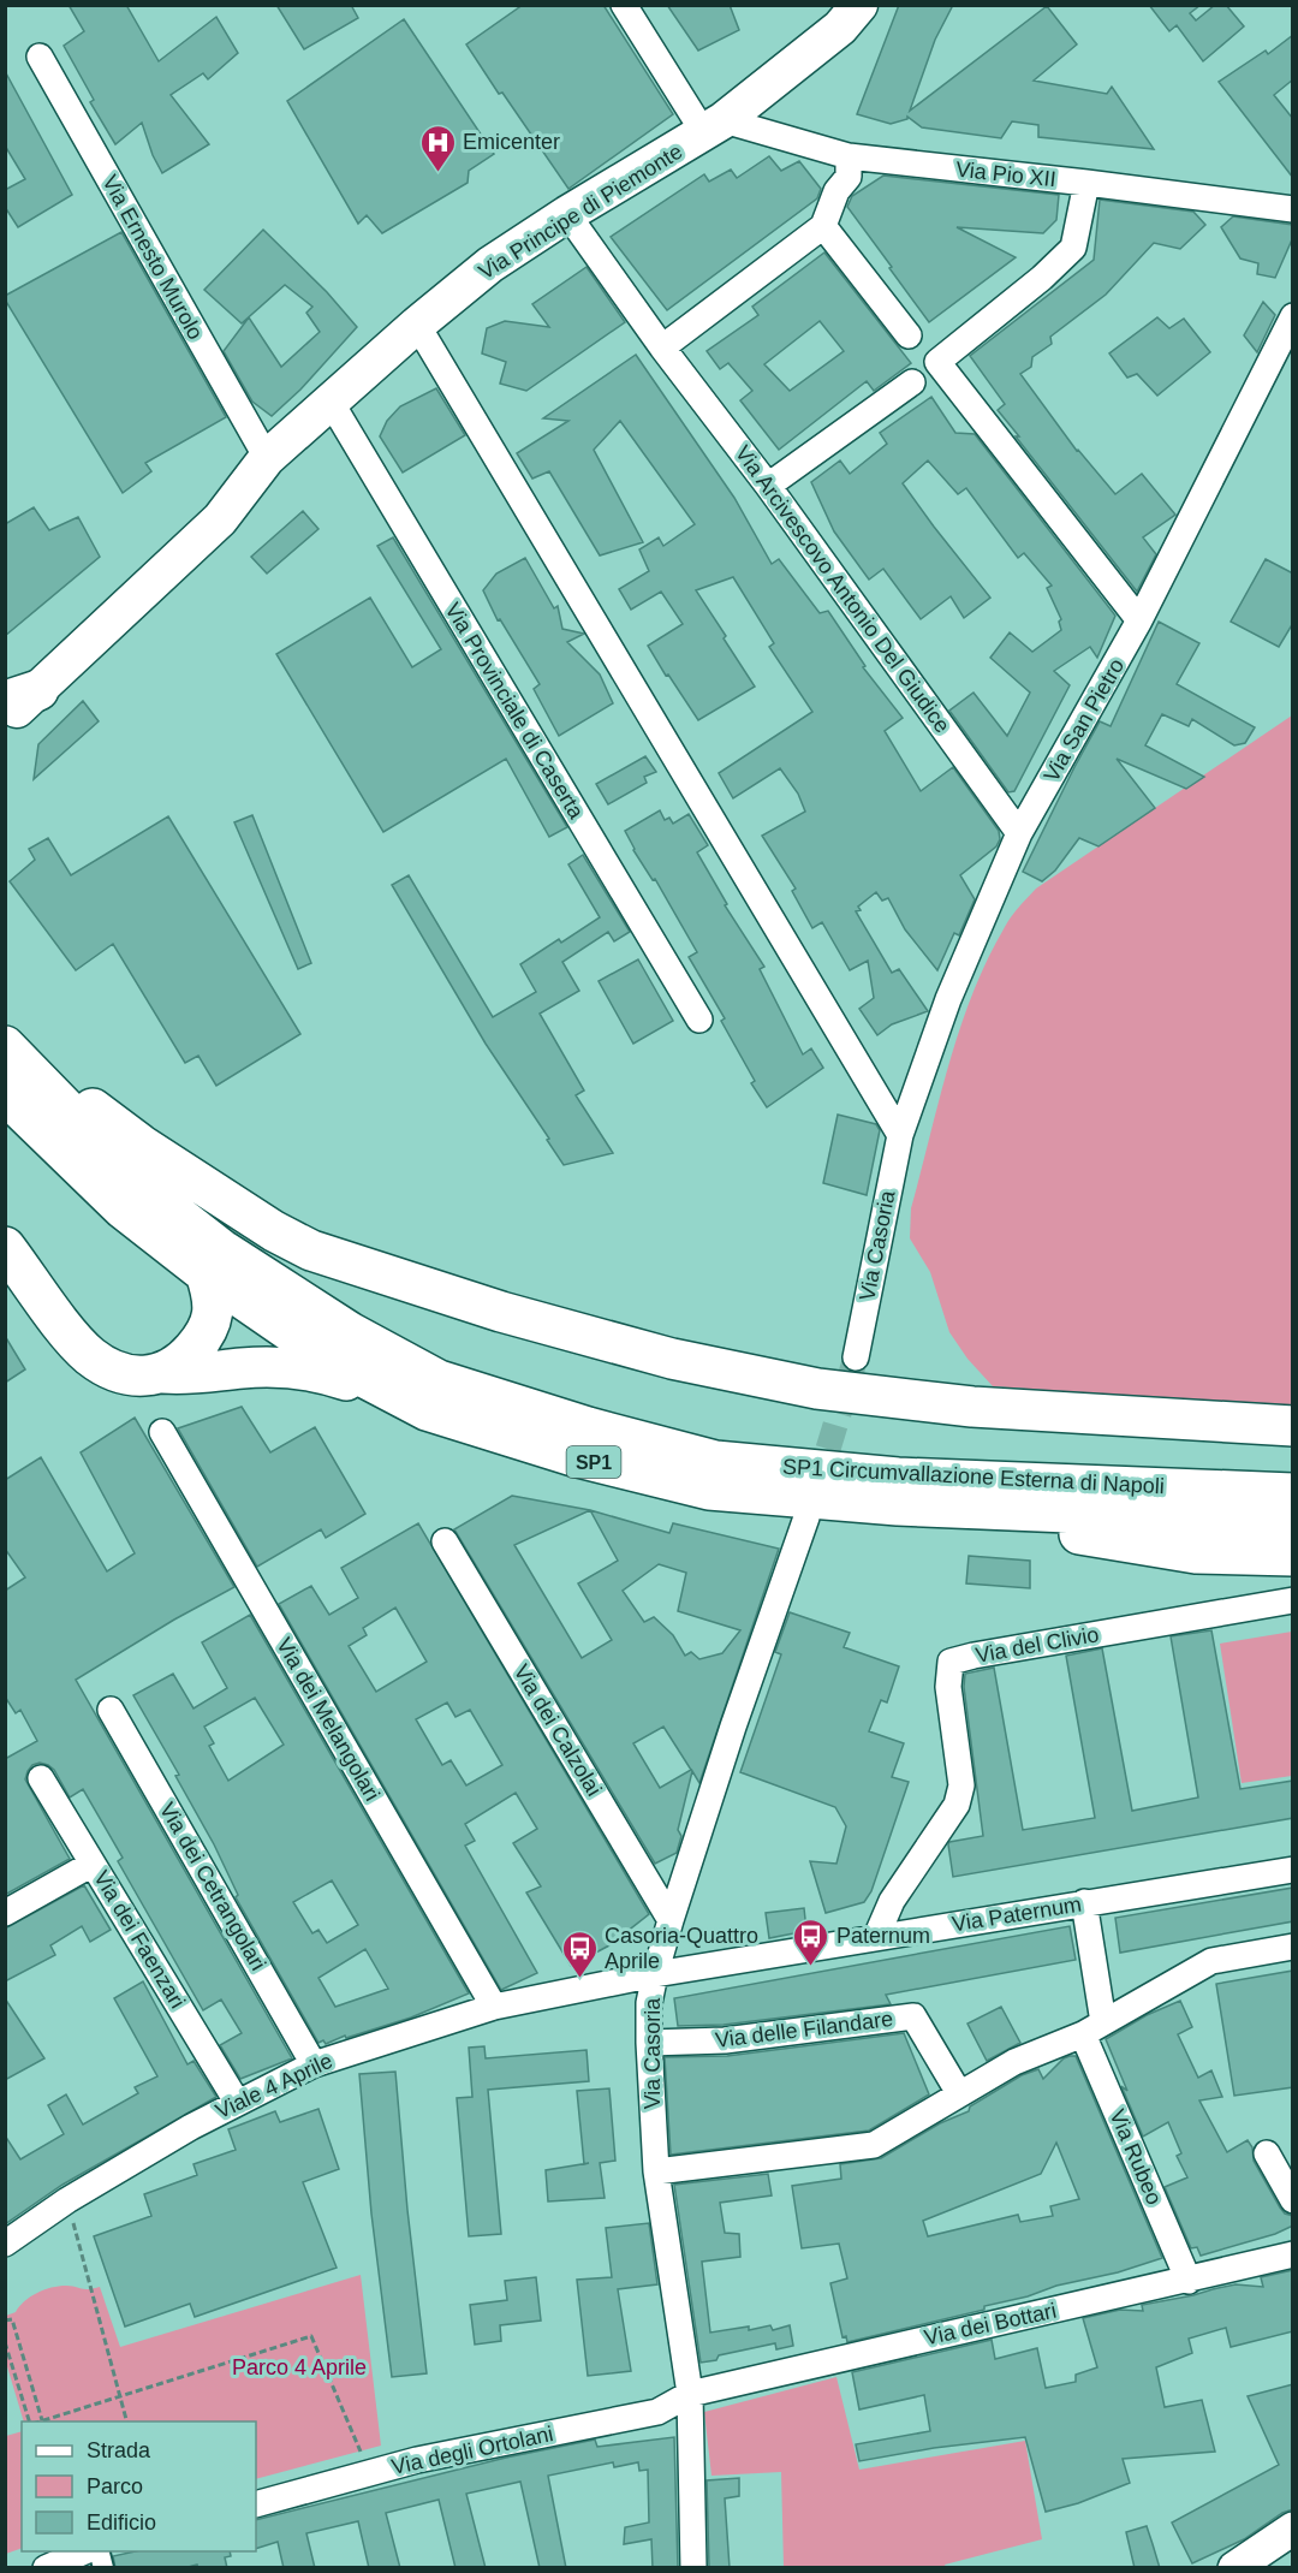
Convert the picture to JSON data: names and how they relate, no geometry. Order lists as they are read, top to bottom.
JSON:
{
  "streets": {
    "highway": ["SP1", "SP1 Circumvallazione Esterna di Napoli"],
    "main road": ["Via Principe di Piemonte"],
    "street": [
      "Via Pio XII",
      "Via Ernesto Murolo",
      "Via Arcivescovo Antonio Del Giudice",
      "Via Provinciale di Caserta",
      "Via San Pietro",
      "Via Casoria",
      "Via del Clivio",
      "Via dei Melangolari",
      "Via dei Calzolai",
      "Via dei Cetrangolari",
      "Via Paternum",
      "Via dei Faenzari",
      "Via delle Filandare",
      "Viale 4 Aprile",
      "Via Rubeo",
      "Via dei Bottari",
      "Via degli Ortolani"
    ]
  },
  "crossings": [
    ["Via Pio XII", "Via Principe di Piemonte"],
    ["Via Principe di Piemonte", "Via Ernesto Murolo"],
    ["Via Principe di Piemonte", "Via Arcivescovo Antonio Del Giudice"],
    ["Via Principe di Piemonte", "Via Provinciale di Caserta"],
    ["Via Arcivescovo Antonio Del Giudice", "Via San Pietro"],
    ["Via San Pietro", "Via Casoria"],
    ["Via Casoria", "Via dei Calzolai"],
    ["Via Casoria", "Via Paternum"],
    ["Via Casoria", "Via delle Filandare"],
    ["Via Casoria", "Viale 4 Aprile"],
    ["Via Casoria", "Via dei Bottari"],
    ["Via Casoria", "Via degli Ortolani"],
    ["Via del Clivio", "Via Paternum"],
    ["Via dei Melangolari", "Viale 4 Aprile"],
    ["Via dei Cetrangolari", "Viale 4 Aprile"],
    ["Via Paternum", "Viale 4 Aprile"],
    ["Via Paternum", "Via Rubeo"],
    ["Via dei Faenzari", "Viale 4 Aprile"],
    ["Via Rubeo", "Via dei Bottari"],
    ["Via dei Bottari", "Via degli Ortolani"]
  ],
  "parks": ["Parco 4 Aprile"],
  "places": {
    "hospital": ["Emicenter"],
    "bus stop": ["Paternum", "Casoria-Quattro Aprile"]
  },
  "legend": ["Strada", "Parco", "Edificio"]
}
